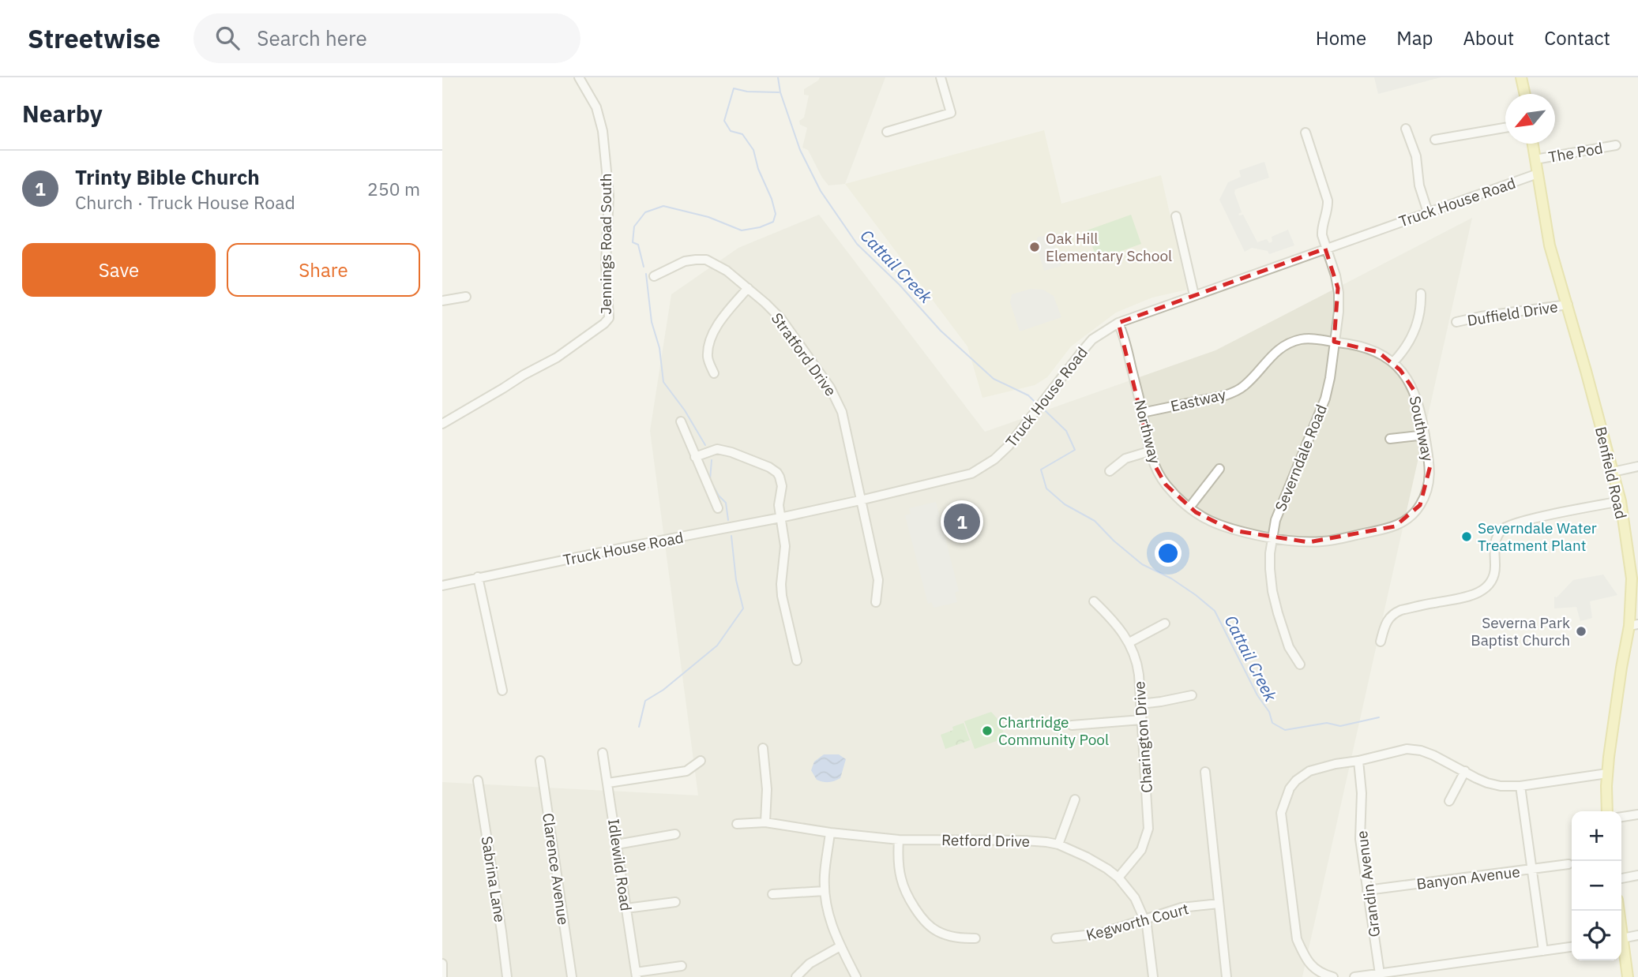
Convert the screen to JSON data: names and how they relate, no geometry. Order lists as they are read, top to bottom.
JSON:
{
  "streets": {
    "main road": ["Benfield Road"],
    "street": [
      "The Pod",
      "Truck House Road",
      "Jennings Road South",
      "Duffield Drive",
      "Stratford Drive",
      "Eastway",
      "Southway",
      "Northway",
      "Severndale Road",
      "Charington Drive",
      "Retford Drive",
      "Idlewild Road",
      "Clarence Avenue",
      "Banyon Avenue",
      "Sabrina Lane",
      "Grandin Avenue",
      "Kegworth Court"
    ]
  },
  "crossings": [
    ["The Pod", "Benfield Road"],
    ["Truck House Road", "Stratford Drive"],
    ["Truck House Road", "Northway"],
    ["Truck House Road", "Severndale Road"],
    ["Truck House Road", "Benfield Road"],
    ["Duffield Drive", "Benfield Road"],
    ["Eastway", "Southway"],
    ["Eastway", "Northway"],
    ["Eastway", "Severndale Road"],
    ["Southway", "Northway"],
    ["Southway", "Severndale Road"],
    ["Northway", "Severndale Road"],
    ["Charington Drive", "Retford Drive"],
    ["Retford Drive", "Kegworth Court"],
    ["Banyon Avenue", "Grandin Avenue"]
  ],
  "water": ["Cattail Creek"],
  "places": [
    "Oak Hill Elementary School",
    "Severndale Water Treatment Plant",
    "Severna Park Baptist Church",
    "Chartridge Community Pool"
  ],
  "north": "bottom left",
  "page": {
    "header": "Streetwise",
    "search": "Search here",
    "nav": [
      "Home",
      "Map",
      "About",
      "Contact"
    ],
    "heading": "Nearby",
    "list": [
      {
        "mark": "1",
        "name": "Trinty Bible Church",
        "note": "Church · Truck House Road",
        "value": "250 m"
      }
    ],
    "buttons": ["Save", "Share"],
    "pins": "1",
    "map_buttons": ["+", "−"]
  }
}
